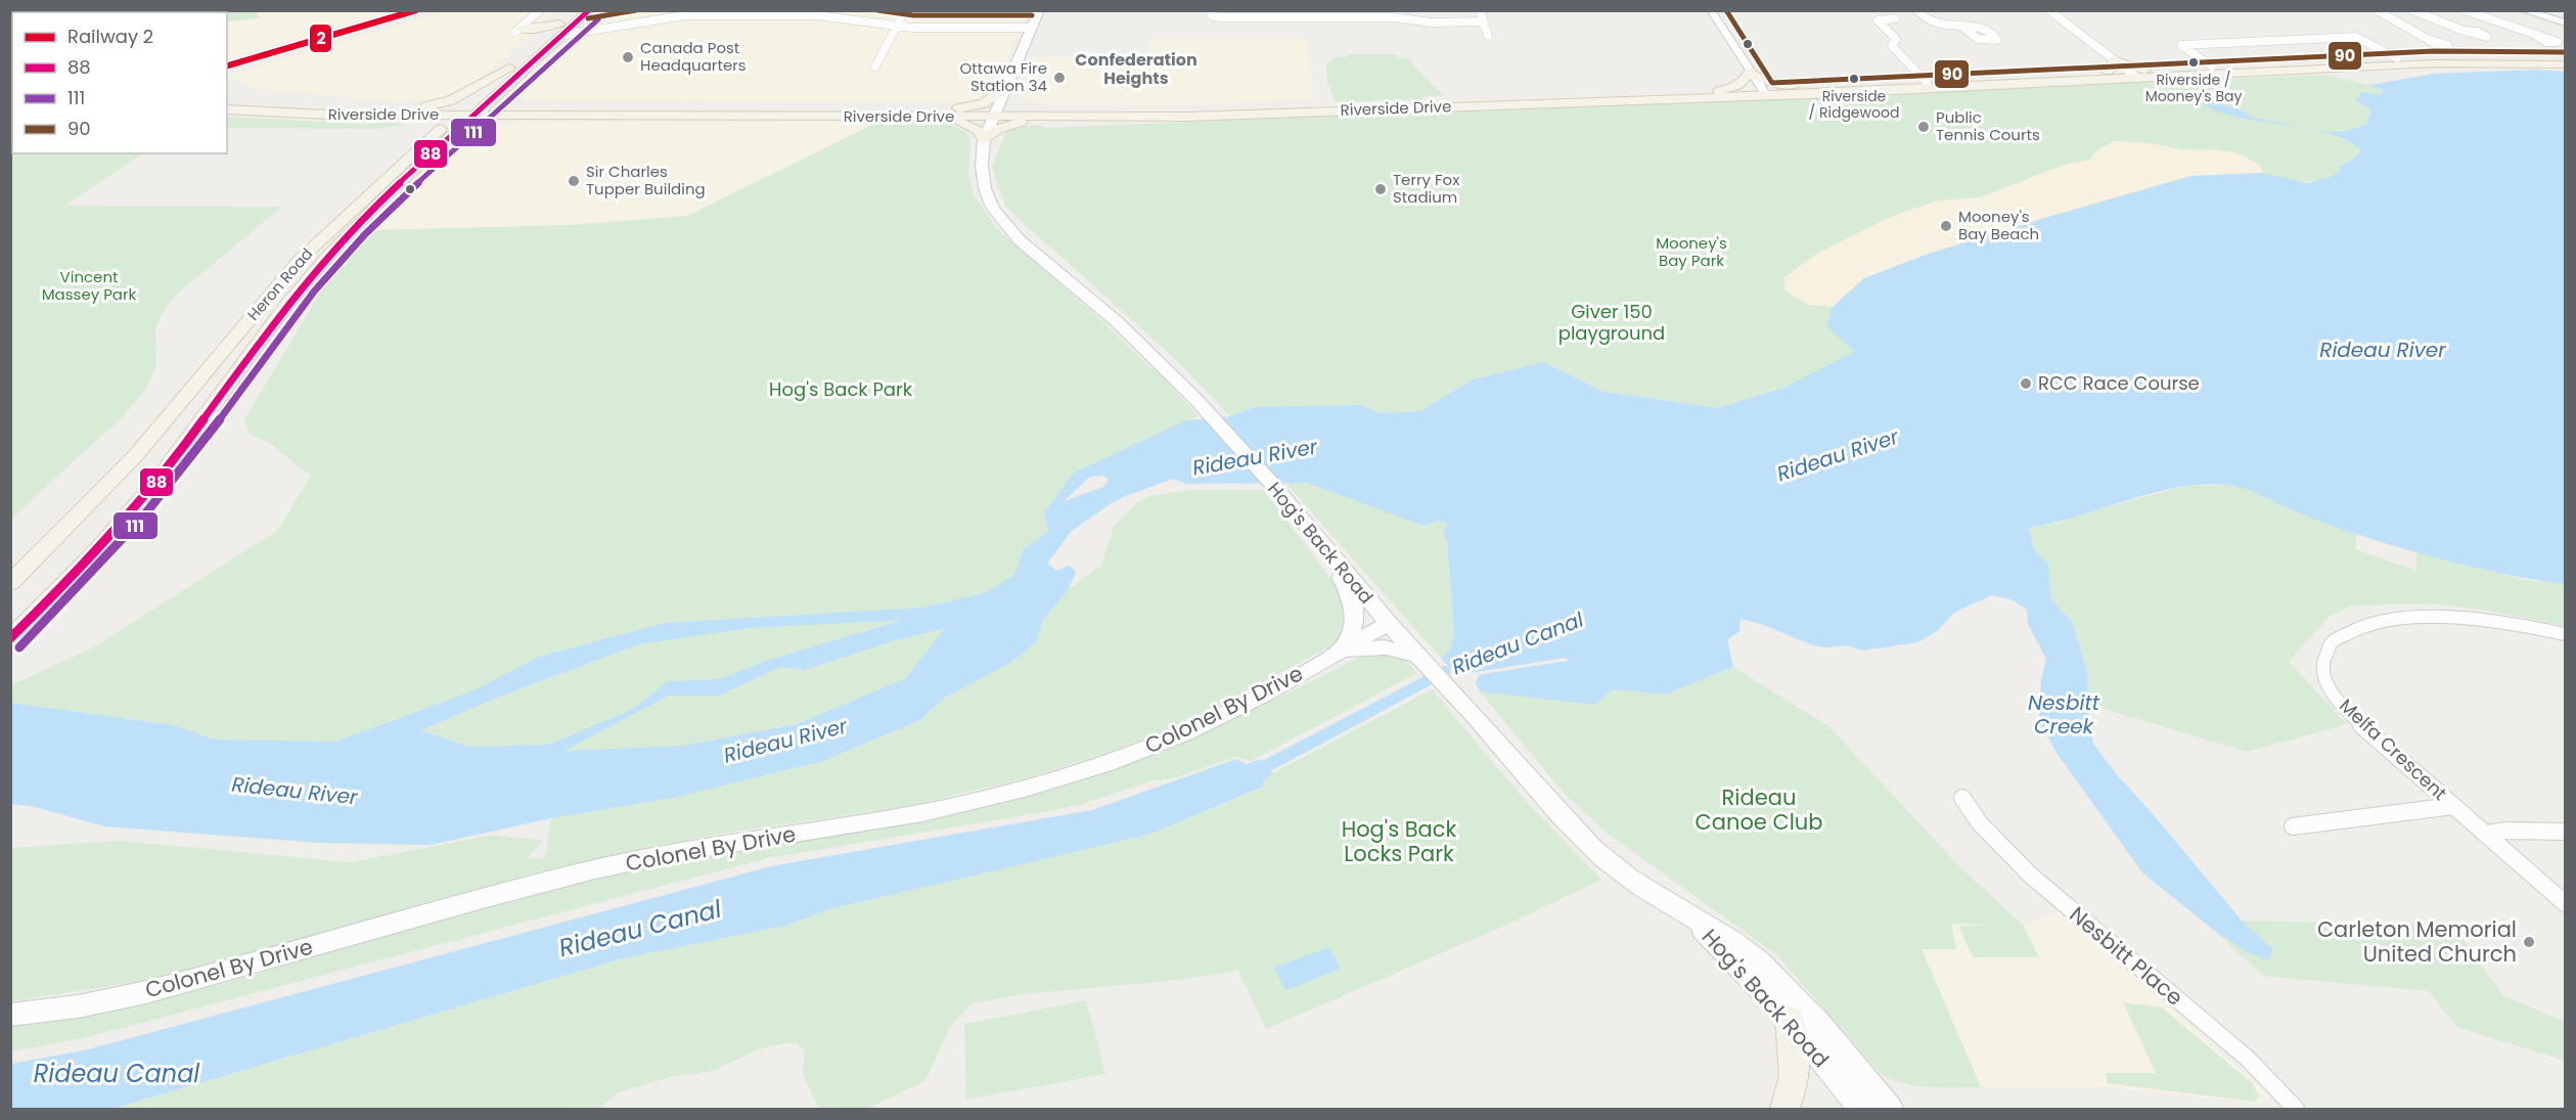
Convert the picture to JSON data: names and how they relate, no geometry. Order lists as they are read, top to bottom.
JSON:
{
  "streets": {
    "main road": [
      "Riverside Drive",
      "Heron Road",
      "Hog's Back Road",
      "Colonel By Drive"
    ],
    "street": ["Melfa Crescent", "Nesbitt Place"]
  },
  "crossings": [
    ["Riverside Drive", "Heron Road"],
    ["Riverside Drive", "Hog's Back Road"],
    ["Hog's Back Road", "Colonel By Drive"]
  ],
  "districts": ["Confederation Heights"],
  "water": ["Rideau River", "Rideau Canal", "Nesbitt Creek"],
  "parks": [
    "Mooney's Bay Park",
    "Vincent Massey Park",
    "Giver 150 playground",
    "Hog's Back Park",
    "Rideau Canoe Club",
    "Hog's Back Locks Park"
  ],
  "places": [
    "Canada Post Headquarters",
    "Riverside / Mooney's Bay",
    "Ottawa Fire Station 34",
    "Riverside / Ridgewood",
    "Public Tennis Courts",
    "Sir Charles Tupper Building",
    "Terry Fox Stadium",
    "Mooney's Bay Beach",
    "RCC Race Course",
    "Carleton Memorial United Church"
  ],
  "lines": [
    "rail line 2",
    "transit line 88",
    "transit line 90",
    "transit line 111"
  ],
  "legend": [
    "Railway 2",
    "88",
    "111",
    "90"
  ]
}
